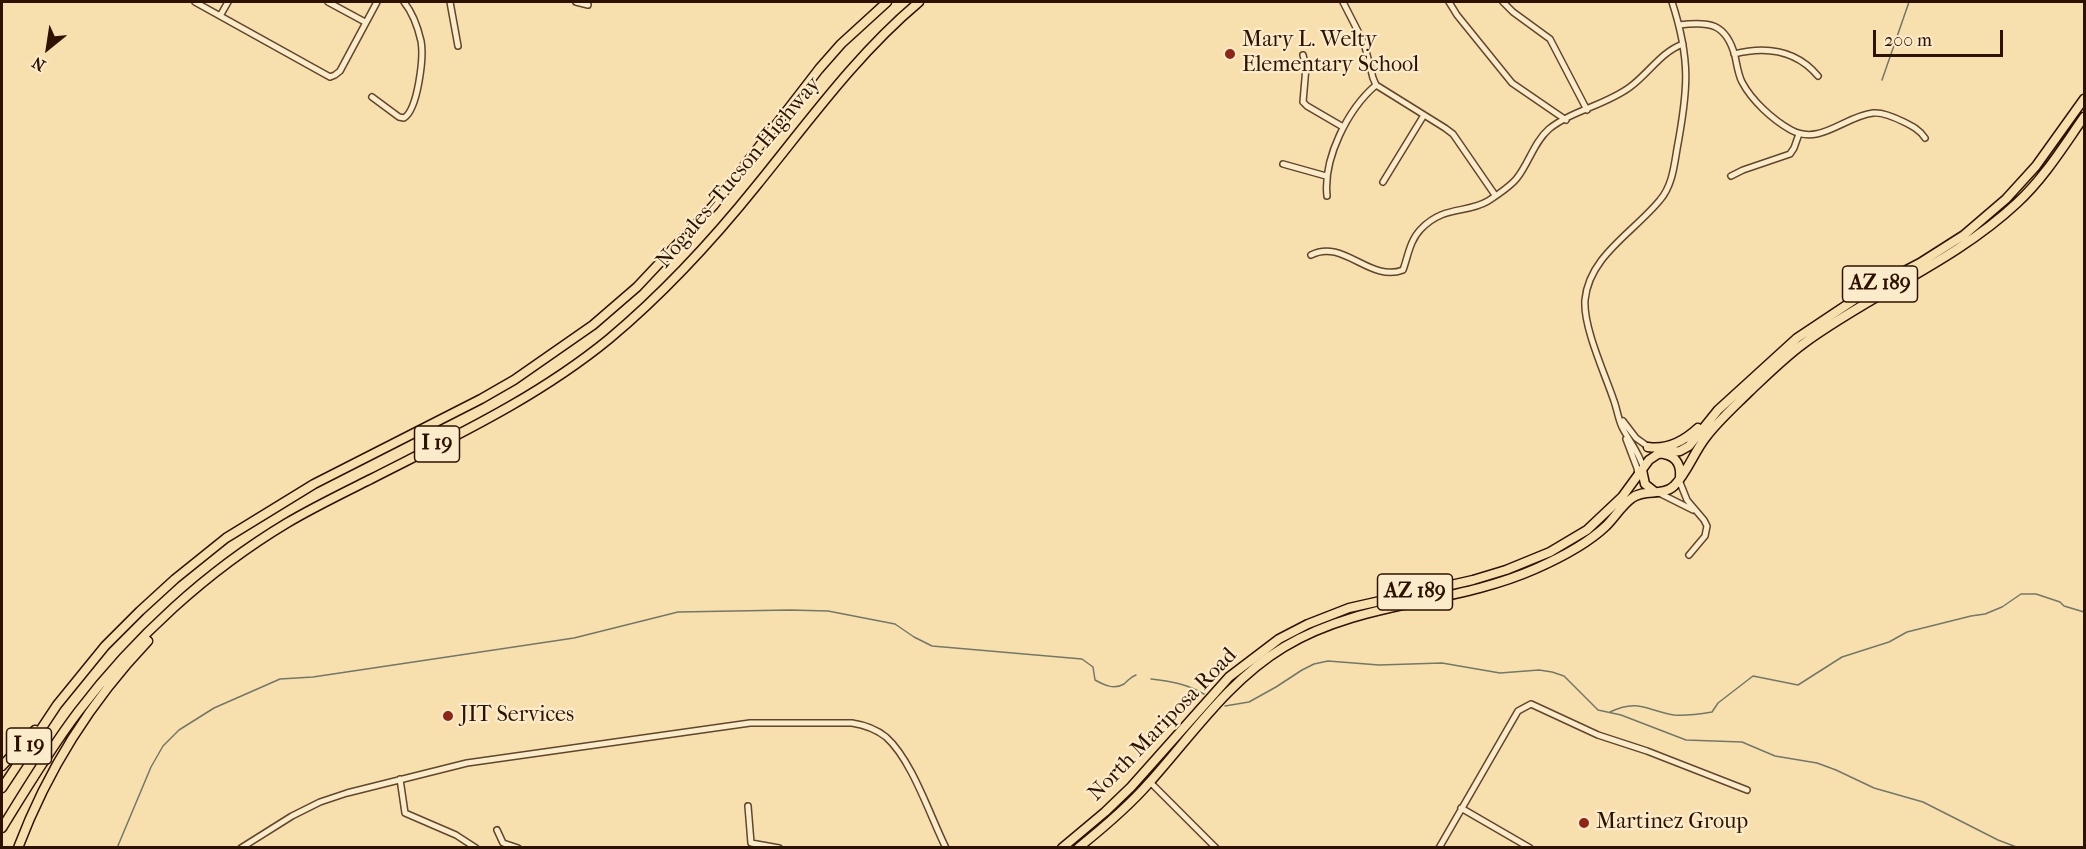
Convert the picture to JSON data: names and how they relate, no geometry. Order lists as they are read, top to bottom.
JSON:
{
  "streets": {
    "highway": [
      "Nogales–Tucson Highway",
      "AZ 189",
      "I 19",
      "North Mariposa Road"
    ]
  },
  "places": ["Mary L. Welty Elementary School", "JIT Services", "Martinez Group"],
  "scale_bar": "200 m",
  "north": "bottom left"
}
